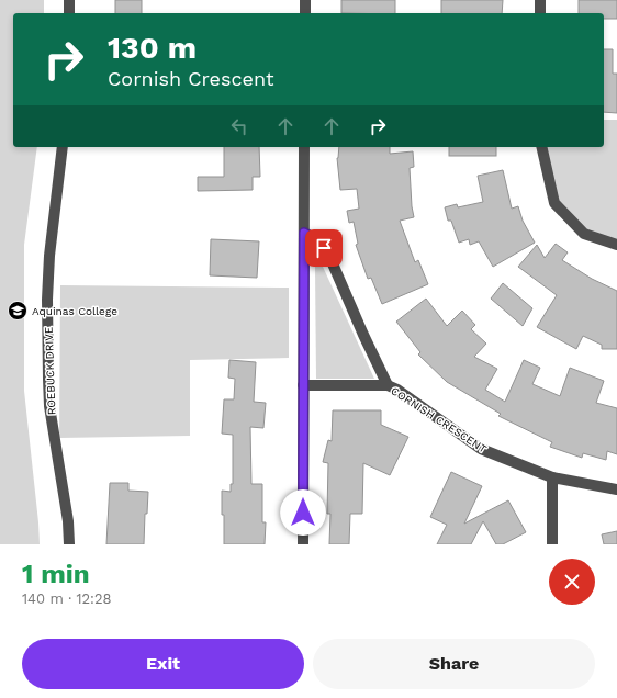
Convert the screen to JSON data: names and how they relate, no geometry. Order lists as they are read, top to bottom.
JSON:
{
  "streets": {
    "street": ["ROEBUCK DRIVE", "CORNISH CRESCENT"]
  },
  "places": {
    "school or university": ["Aquinas College"]
  },
  "page": {
    "turn": ["130 m", "Cornish Crescent"],
    "heading": ["1 min", "140 m · 12:28"],
    "buttons": ["Exit", "Share"]
  }
}
